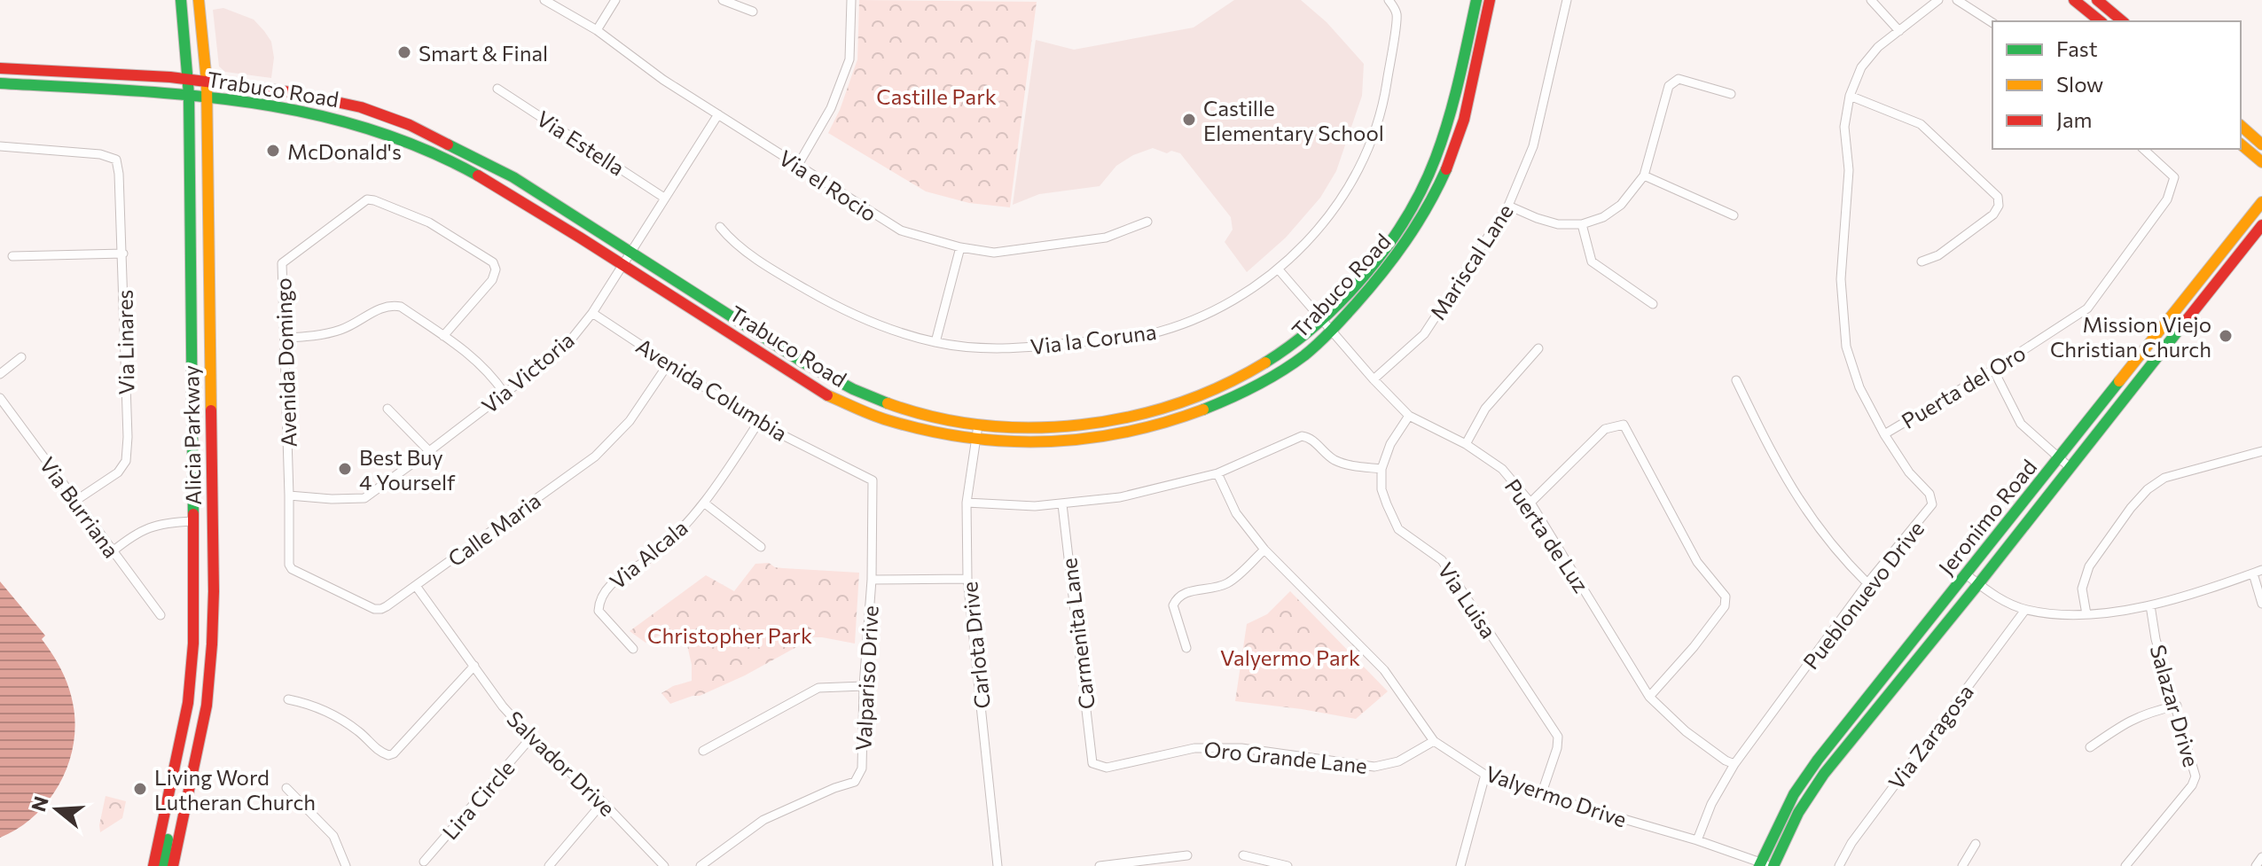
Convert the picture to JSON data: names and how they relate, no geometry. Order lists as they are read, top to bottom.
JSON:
{
  "streets": {
    "main road": ["Trabuco Road", "Alicia Parkway", "Jeronimo Road"],
    "street": [
      "Via Estella",
      "Via el Rocio",
      "Mariscal Lane",
      "Via la Coruna",
      "Via Linares",
      "Avenida Domingo",
      "Via Victoria",
      "Puerta del Oro",
      "Avenida Columbia",
      "Via Burriana",
      "Calle Maria",
      "Puerta de Luz",
      "Via Alcala",
      "Pueblonuevo Drive",
      "Via Luisa",
      "Carmenita Lane",
      "Carlota Drive",
      "Valpariso Drive",
      "Salazar Drive",
      "Via Zaragosa",
      "Oro Grande Lane",
      "Salvador Drive",
      "Valyermo Drive",
      "Lira Circle"
    ]
  },
  "crossings": [
    ["Trabuco Road", "Via Victoria"],
    ["Trabuco Road", "Alicia Parkway"],
    ["Trabuco Road", "Puerta de Luz"],
    ["Trabuco Road", "Carlota Drive"],
    ["Via Estella", "Via Victoria"],
    ["Via el Rocio", "Via Victoria"],
    ["Mariscal Lane", "Puerta de Luz"],
    ["Via la Coruna", "Puerta de Luz"],
    ["Via Linares", "Via Burriana"],
    ["Avenida Domingo", "Via Victoria"],
    ["Avenida Domingo", "Calle Maria"],
    ["Via Victoria", "Avenida Columbia"],
    ["Puerta del Oro", "Pueblonuevo Drive"],
    ["Avenida Columbia", "Calle Maria"],
    ["Avenida Columbia", "Via Alcala"],
    ["Avenida Columbia", "Valpariso Drive"],
    ["Jeronimo Road", "Valyermo Drive"],
    ["Calle Maria", "Salvador Drive"],
    ["Puerta de Luz", "Pueblonuevo Drive"],
    ["Pueblonuevo Drive", "Valyermo Drive"],
    ["Via Luisa", "Valyermo Drive"],
    ["Carmenita Lane", "Oro Grande Lane"],
    ["Oro Grande Lane", "Valyermo Drive"],
    ["Salvador Drive", "Lira Circle"]
  ],
  "parks": ["Castille Park", "Christopher Park", "Valyermo Park"],
  "places": [
    "Smart & Final",
    "Castille Elementary School",
    "McDonald's",
    "Mission Viejo Christian Church",
    "Best Buy 4 Yourself",
    "Living Word Lutheran Church"
  ],
  "legend": ["Fast", "Slow", "Jam"],
  "north": "left"
}
